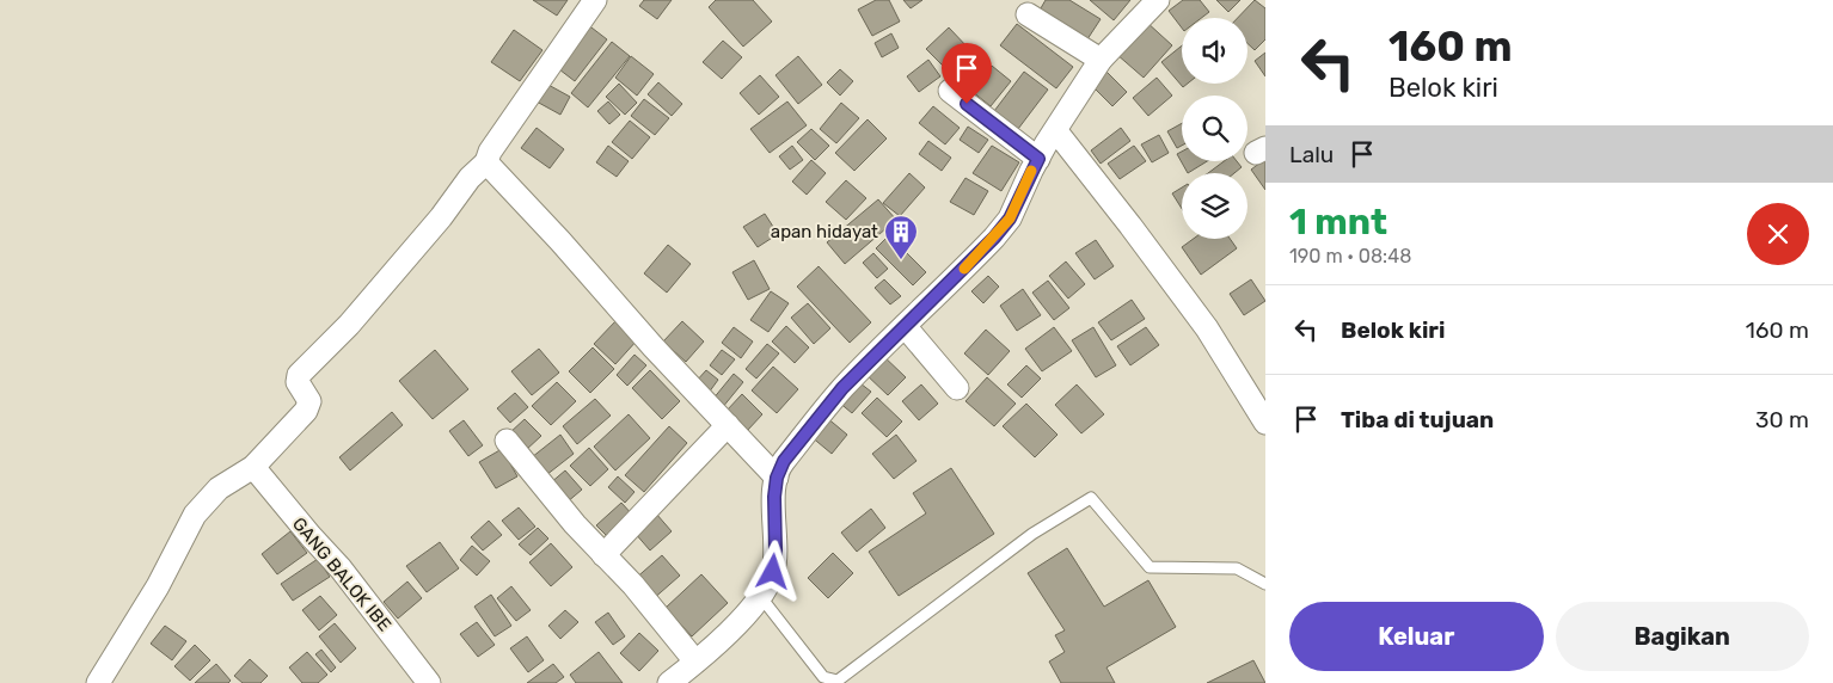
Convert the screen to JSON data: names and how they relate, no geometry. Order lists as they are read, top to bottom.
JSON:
{
  "streets": {
    "street": ["GANG BALOK IBE"]
  },
  "places": {
    "building": ["apan hidayat"]
  },
  "page": {
    "turn": ["160 m", "Belok kiri"],
    "then": "Lalu",
    "heading": ["1 mnt", "190 m · 08:48"],
    "list": [
      {
        "name": "Belok kiri",
        "value": "160 m"
      },
      {
        "name": "Tiba di tujuan",
        "value": "30 m"
      }
    ],
    "buttons": ["Keluar", "Bagikan"]
  }
}
